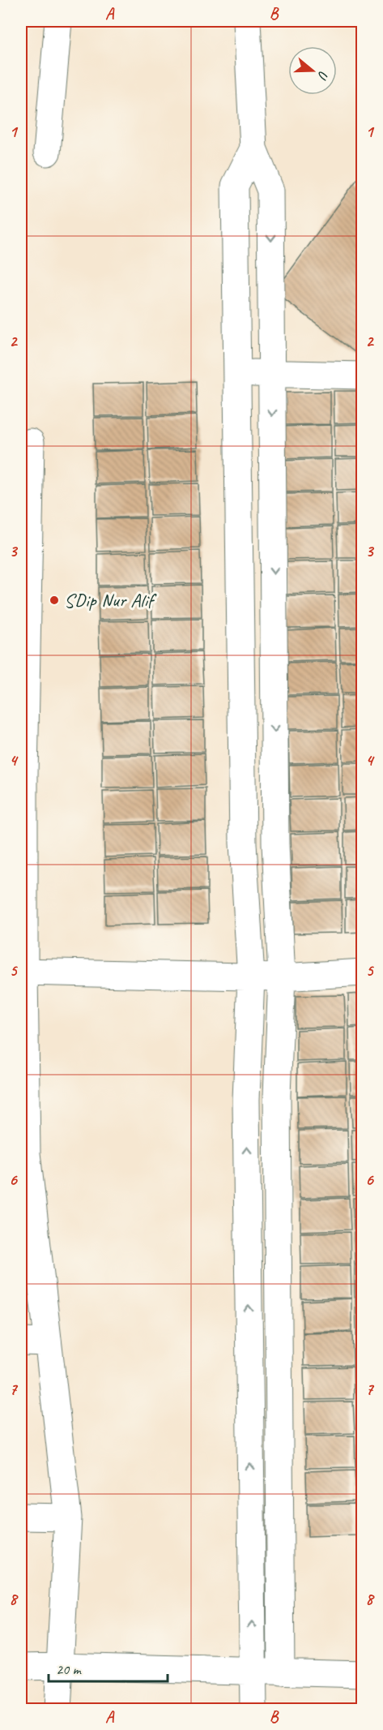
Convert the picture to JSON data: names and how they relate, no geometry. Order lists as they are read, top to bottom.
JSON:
{
  "places": ["SDip Nur Alif"],
  "scale_bar": "20 m",
  "north": "right",
  "grid": {
    "columns": ["A", "B"],
    "rows": [
      "1",
      "2",
      "3",
      "4",
      "5",
      "6",
      "7",
      "8"
    ]
  }
}
